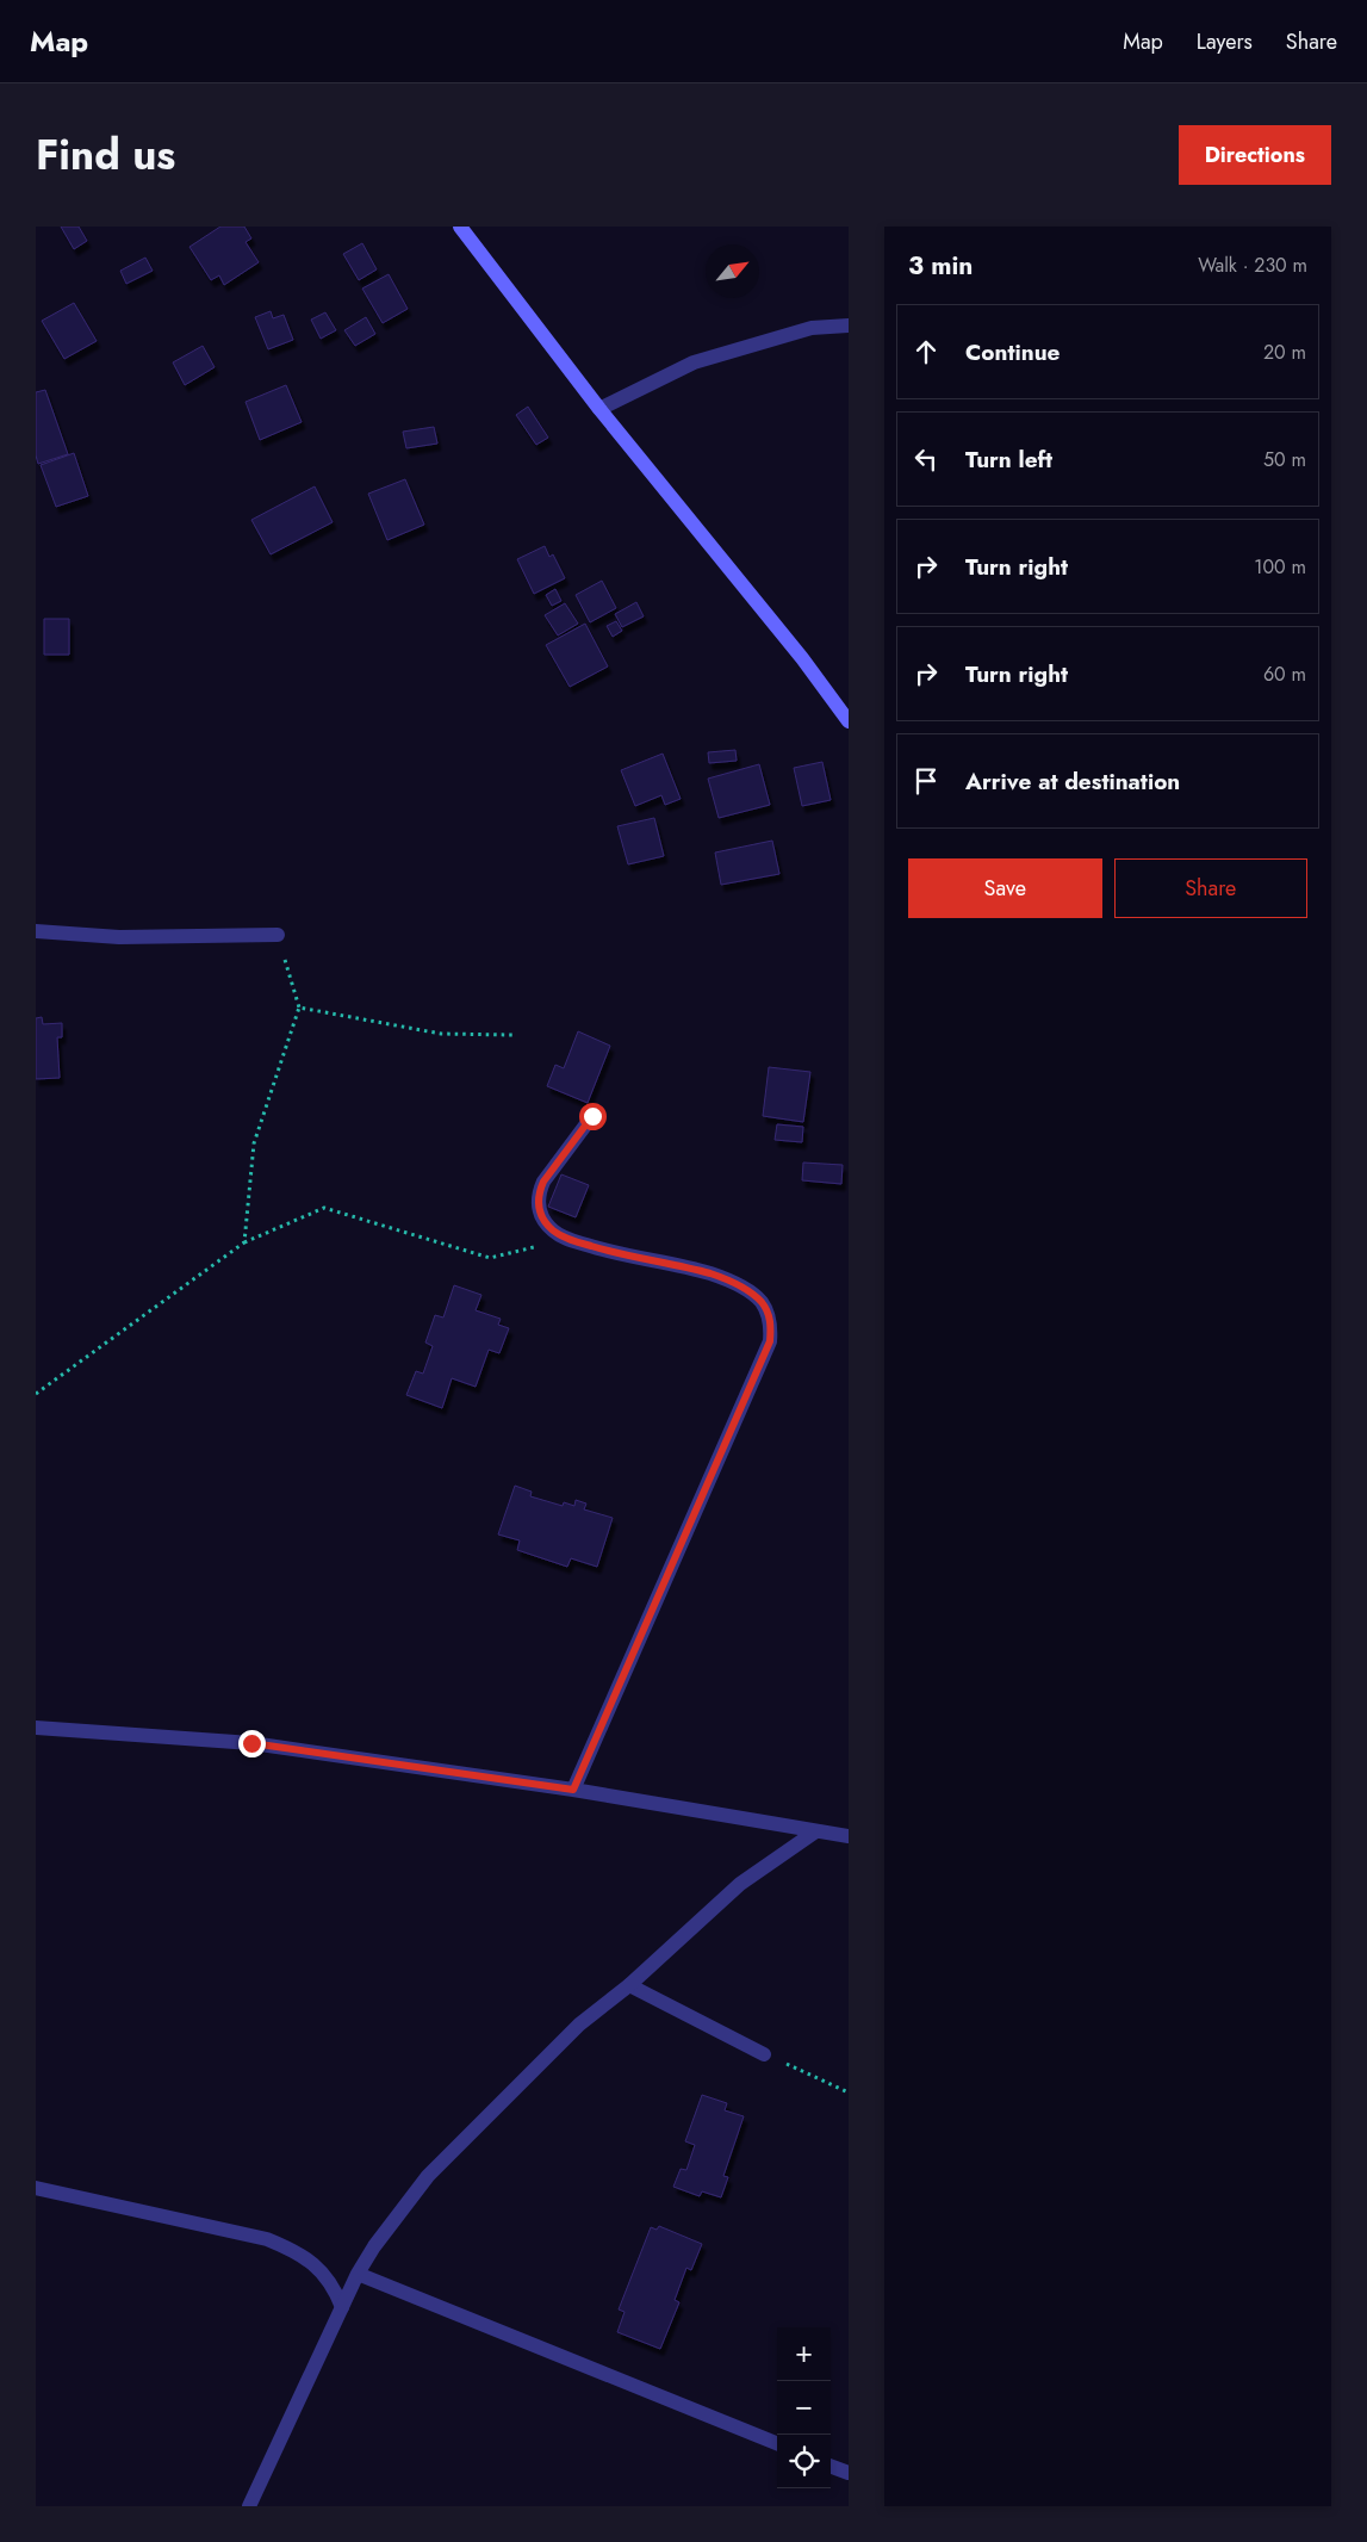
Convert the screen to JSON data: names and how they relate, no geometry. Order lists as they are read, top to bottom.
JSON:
{
  "north": "top right",
  "page": {
    "header": "Map",
    "nav": ["Map", "Layers", "Share"],
    "title": "Find us",
    "buttons": [
      "Directions",
      ["Save", "Share"]
    ],
    "heading": ["3 min", "Walk · 230 m"],
    "list": [
      ["Continue", "20 m"],
      ["Turn left", "50 m"],
      ["Turn right", "100 m"],
      ["Turn right", "60 m"],
      "Arrive at destination"
    ],
    "map_buttons": ["+", "−"]
  }
}
